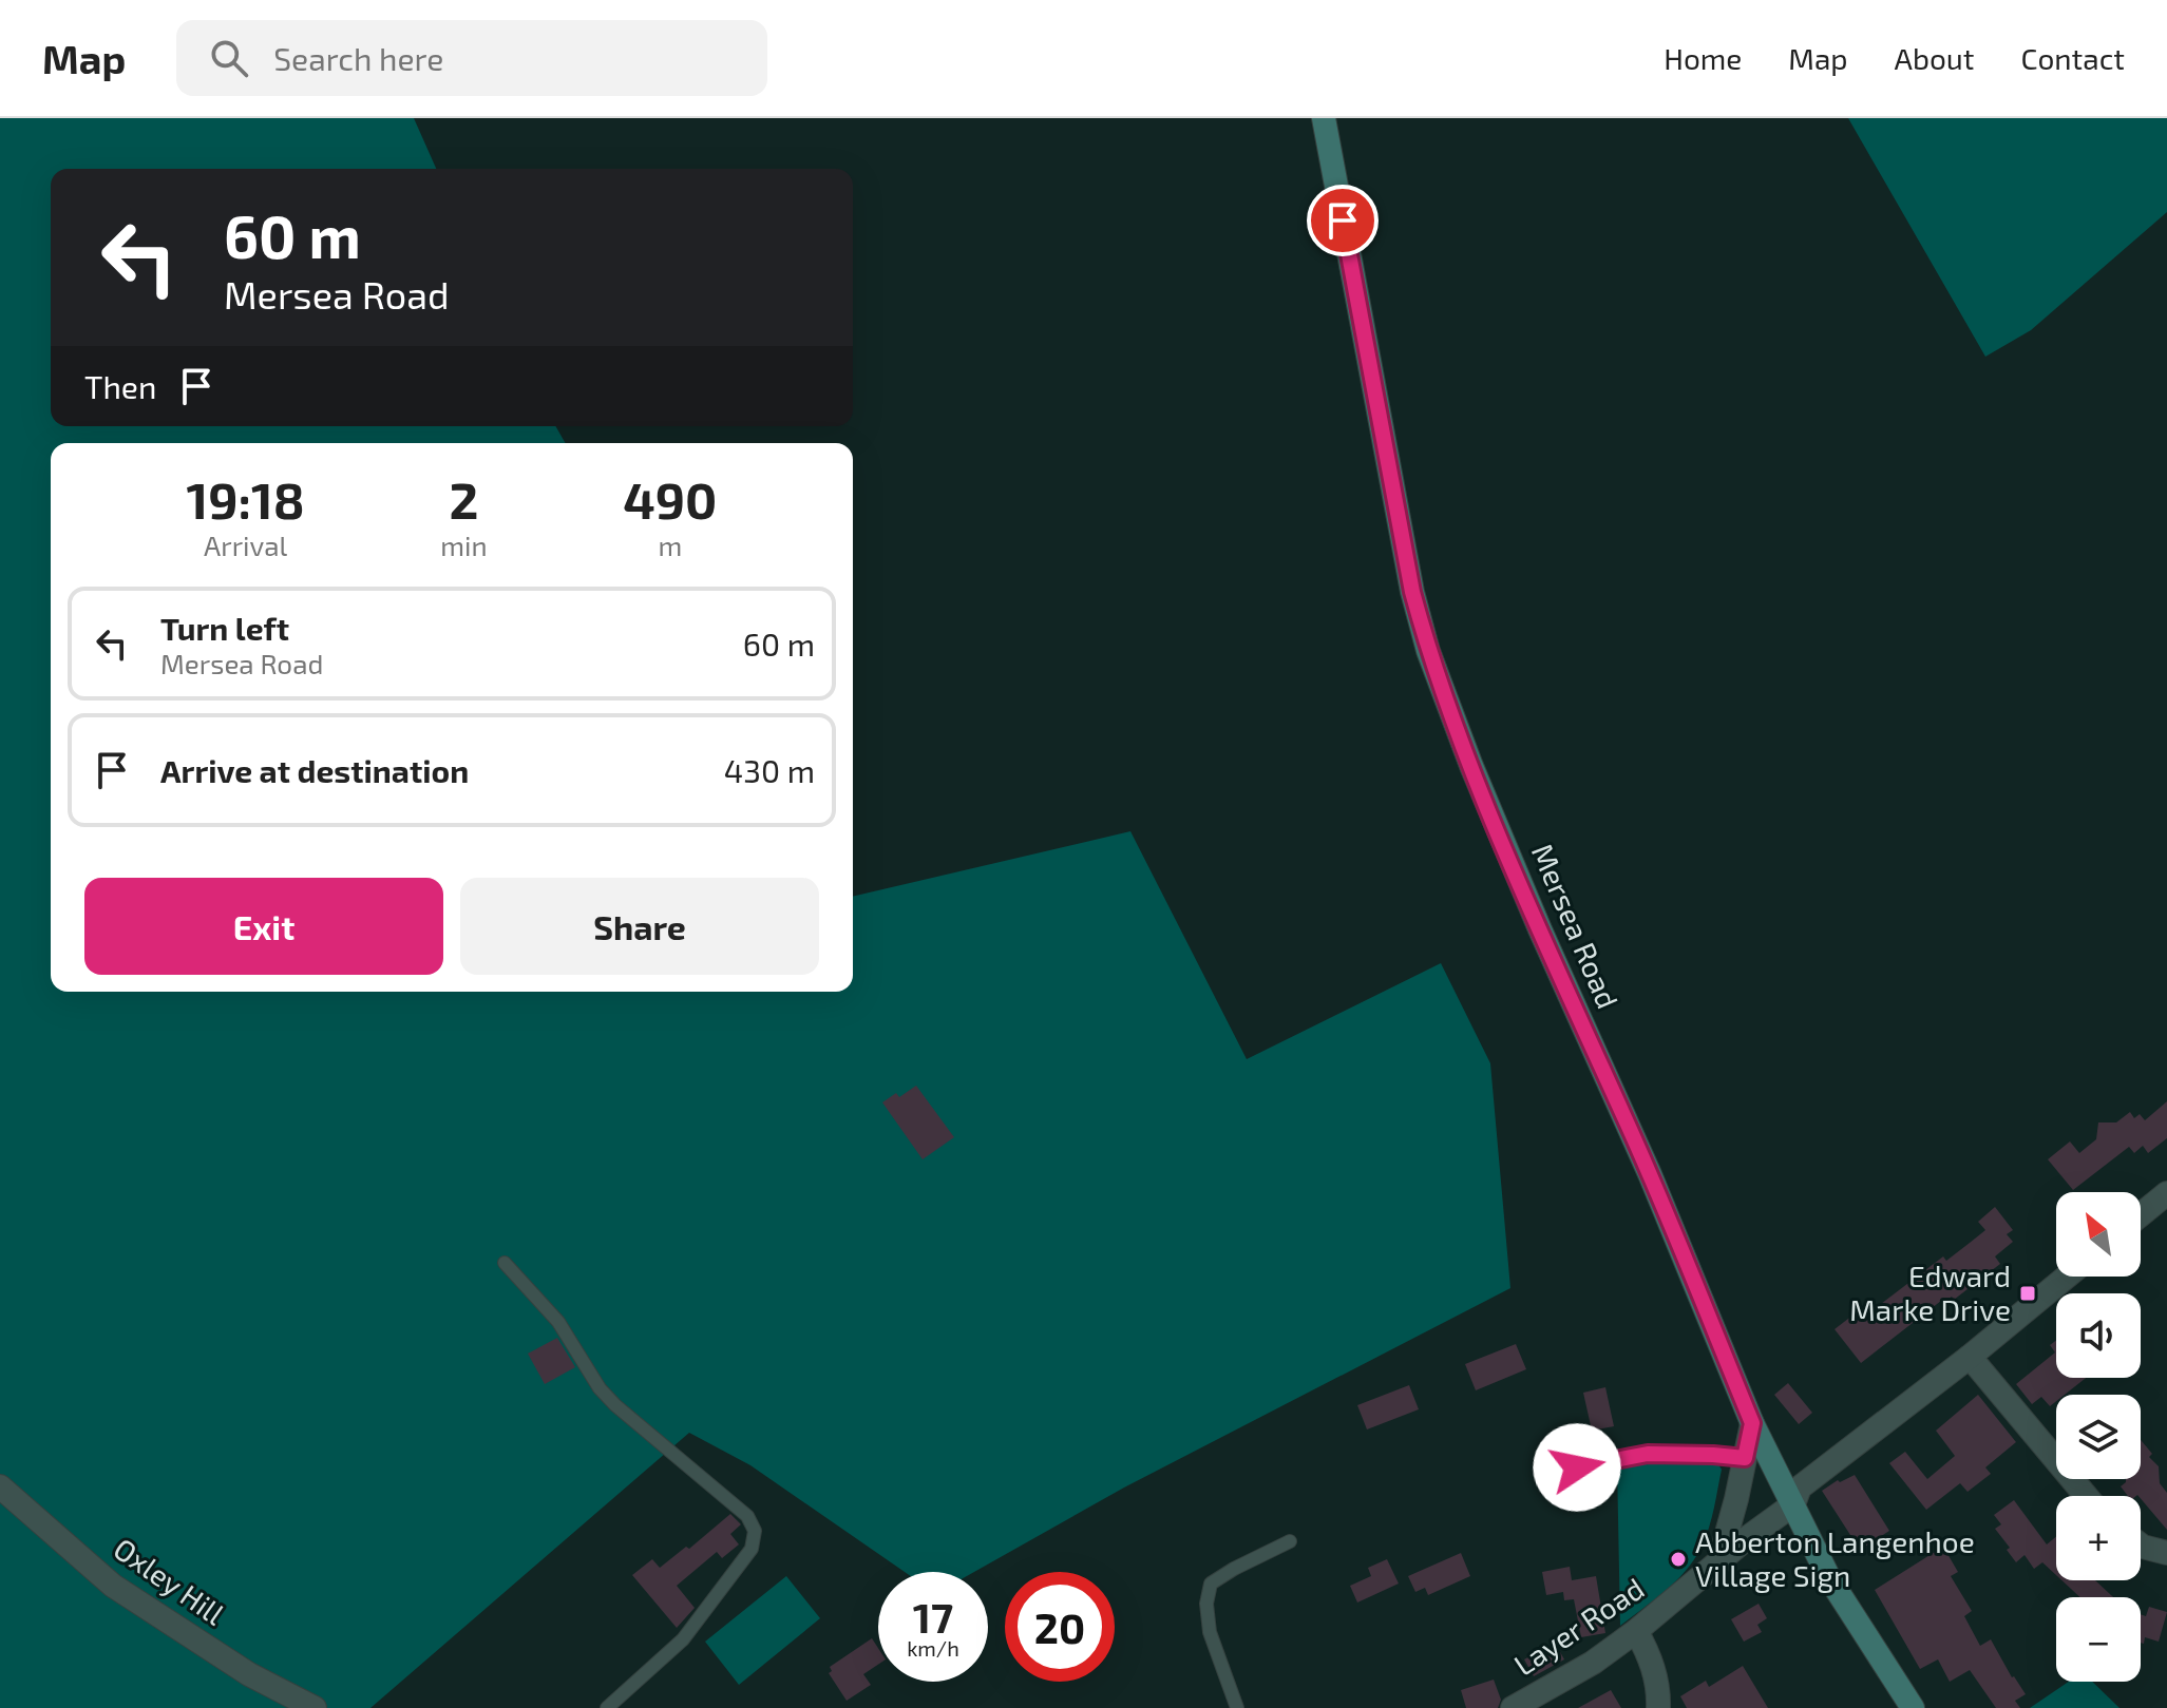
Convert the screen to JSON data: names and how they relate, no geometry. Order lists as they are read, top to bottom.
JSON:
{
  "streets": {
    "main road": ["Mersea Road"],
    "street": ["Oxley Hill", "Layer Road"]
  },
  "crossings": [
    ["Mersea Road", "Layer Road"]
  ],
  "places": {
    "transit": ["Edward Marke Drive"],
    "other": ["Abberton Langenhoe Village Sign"]
  },
  "north": "top left",
  "page": {
    "header": "Map",
    "search": "Search here",
    "nav": [
      "Home",
      "Map",
      "About",
      "Contact"
    ],
    "turn": ["60 m", "Mersea Road"],
    "then": "Then",
    "eta": [
      "19:18",
      "Arrival",
      "2",
      "min",
      "490",
      "m"
    ],
    "list": [
      {
        "name": "Turn left",
        "note": "Mersea Road",
        "value": "60 m"
      },
      {
        "name": "Arrive at destination",
        "value": "430 m"
      }
    ],
    "buttons": ["Exit", "Share"],
    "map_buttons": ["+", "−"],
    "speed": "17 km/h",
    "limit": "20"
  }
}
